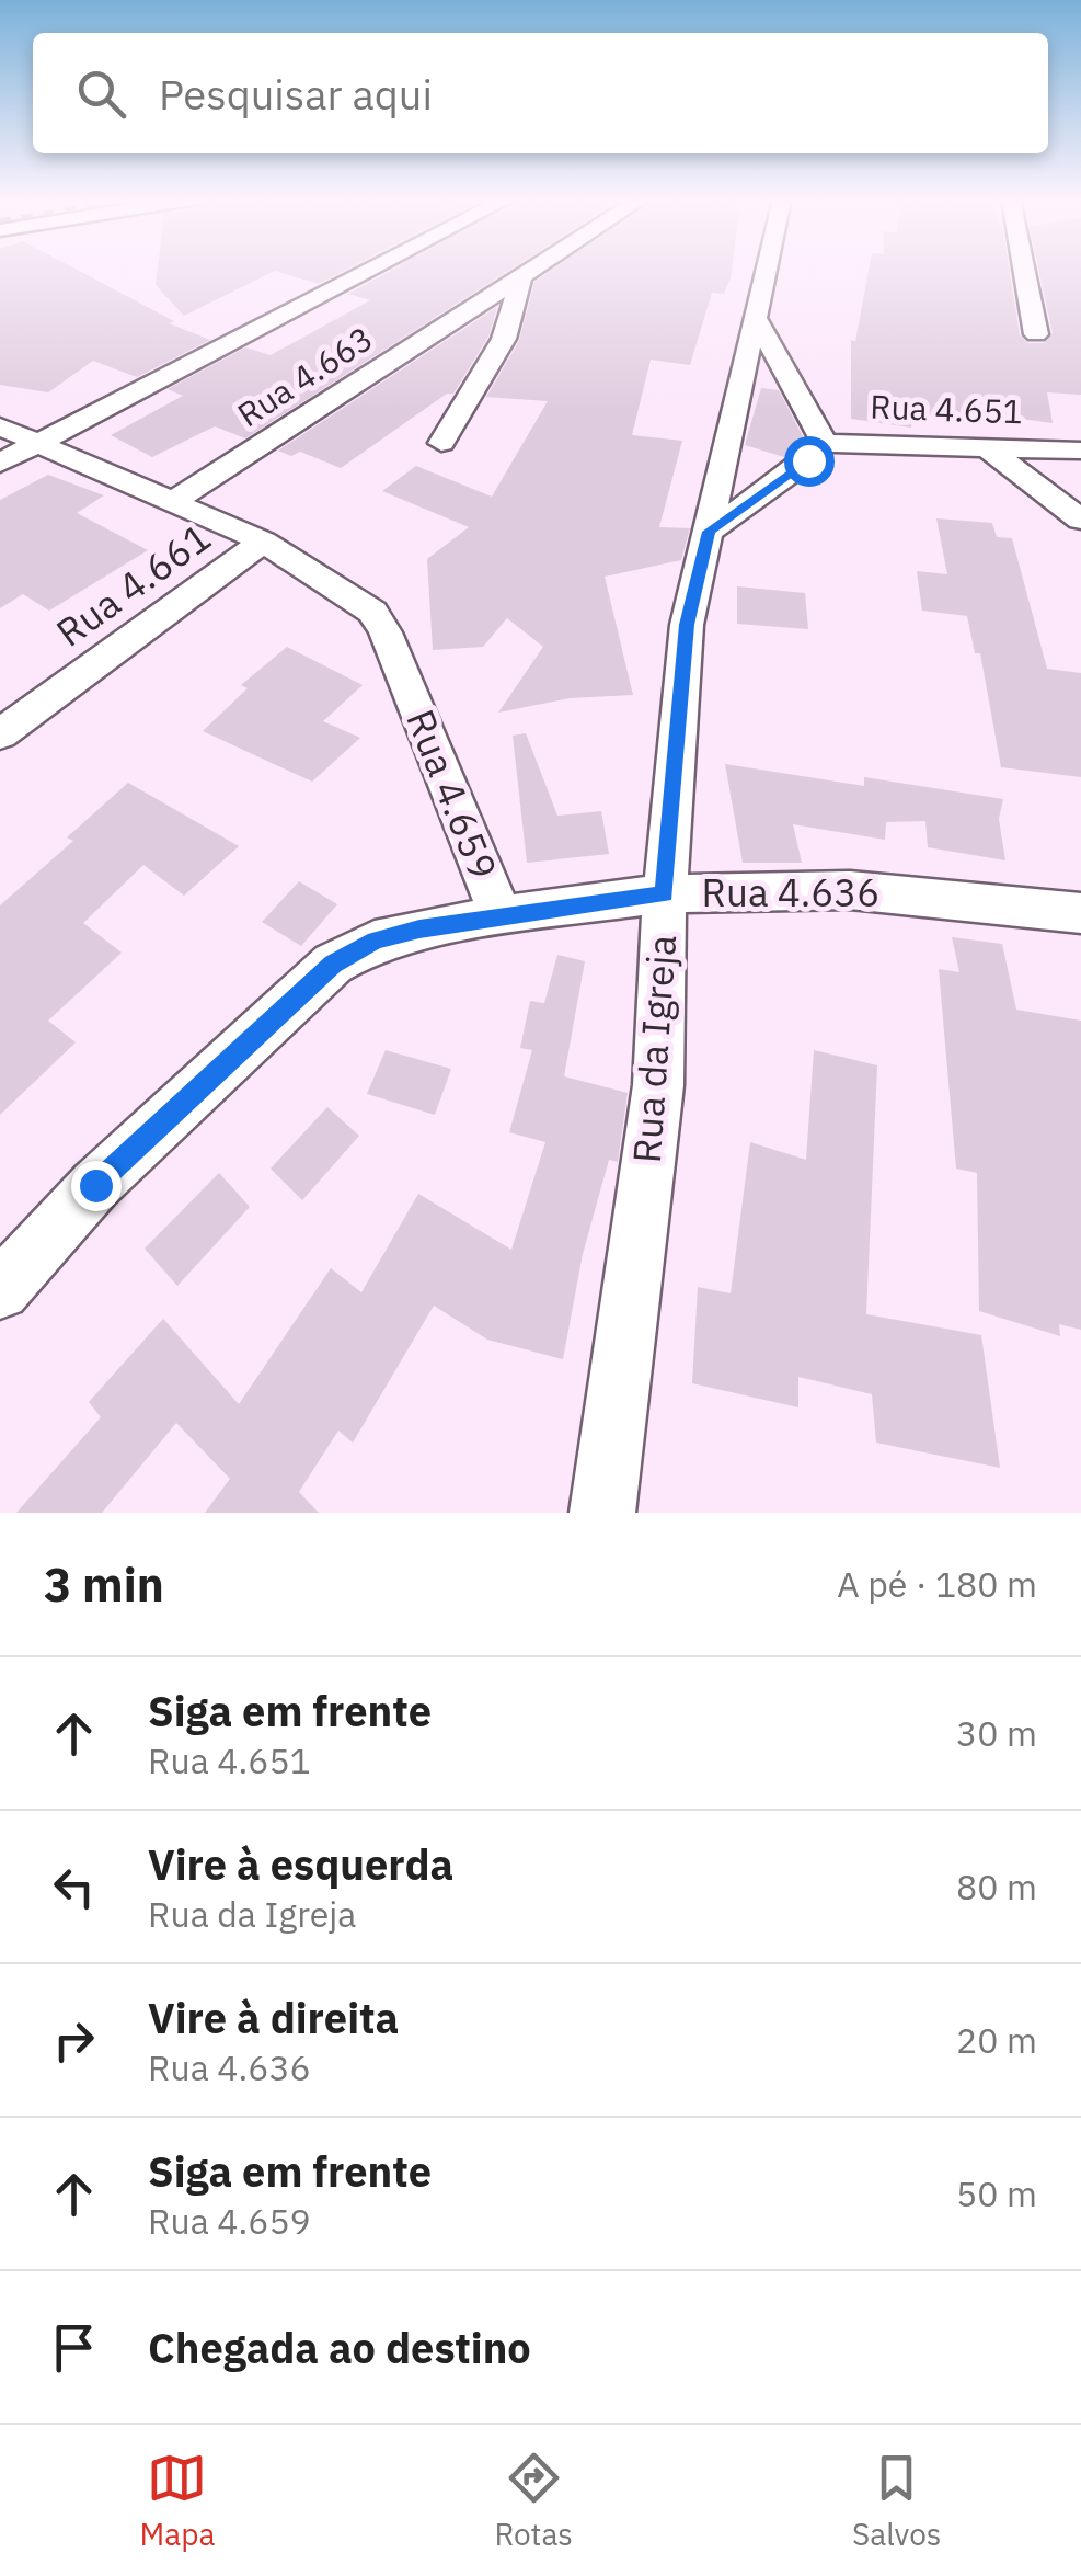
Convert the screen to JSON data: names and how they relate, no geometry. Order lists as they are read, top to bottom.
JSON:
{
  "streets": {
    "street": [
      "Rua 4.663",
      "Rua 4.651",
      "Rua 4.661",
      "Rua 4.659",
      "Rua 4.636",
      "Rua da Igreja"
    ]
  },
  "crossings": [
    ["Rua 4.663", "Rua 4.659"],
    ["Rua 4.651", "Rua da Igreja"],
    ["Rua 4.661", "Rua 4.659"],
    ["Rua 4.659", "Rua 4.636"],
    ["Rua 4.636", "Rua da Igreja"]
  ],
  "page": {
    "search": "Pesquisar aqui",
    "heading": ["3 min", "A pé · 180 m"],
    "list": [
      ["Siga em frente", "Rua 4.651", "30 m"],
      ["Vire à esquerda", "Rua da Igreja", "80 m"],
      ["Vire à direita", "Rua 4.636", "20 m"],
      ["Siga em frente", "Rua 4.659", "50 m"],
      "Chegada ao destino"
    ],
    "nav": ["Mapa", "Rotas", "Salvos"]
  }
}
